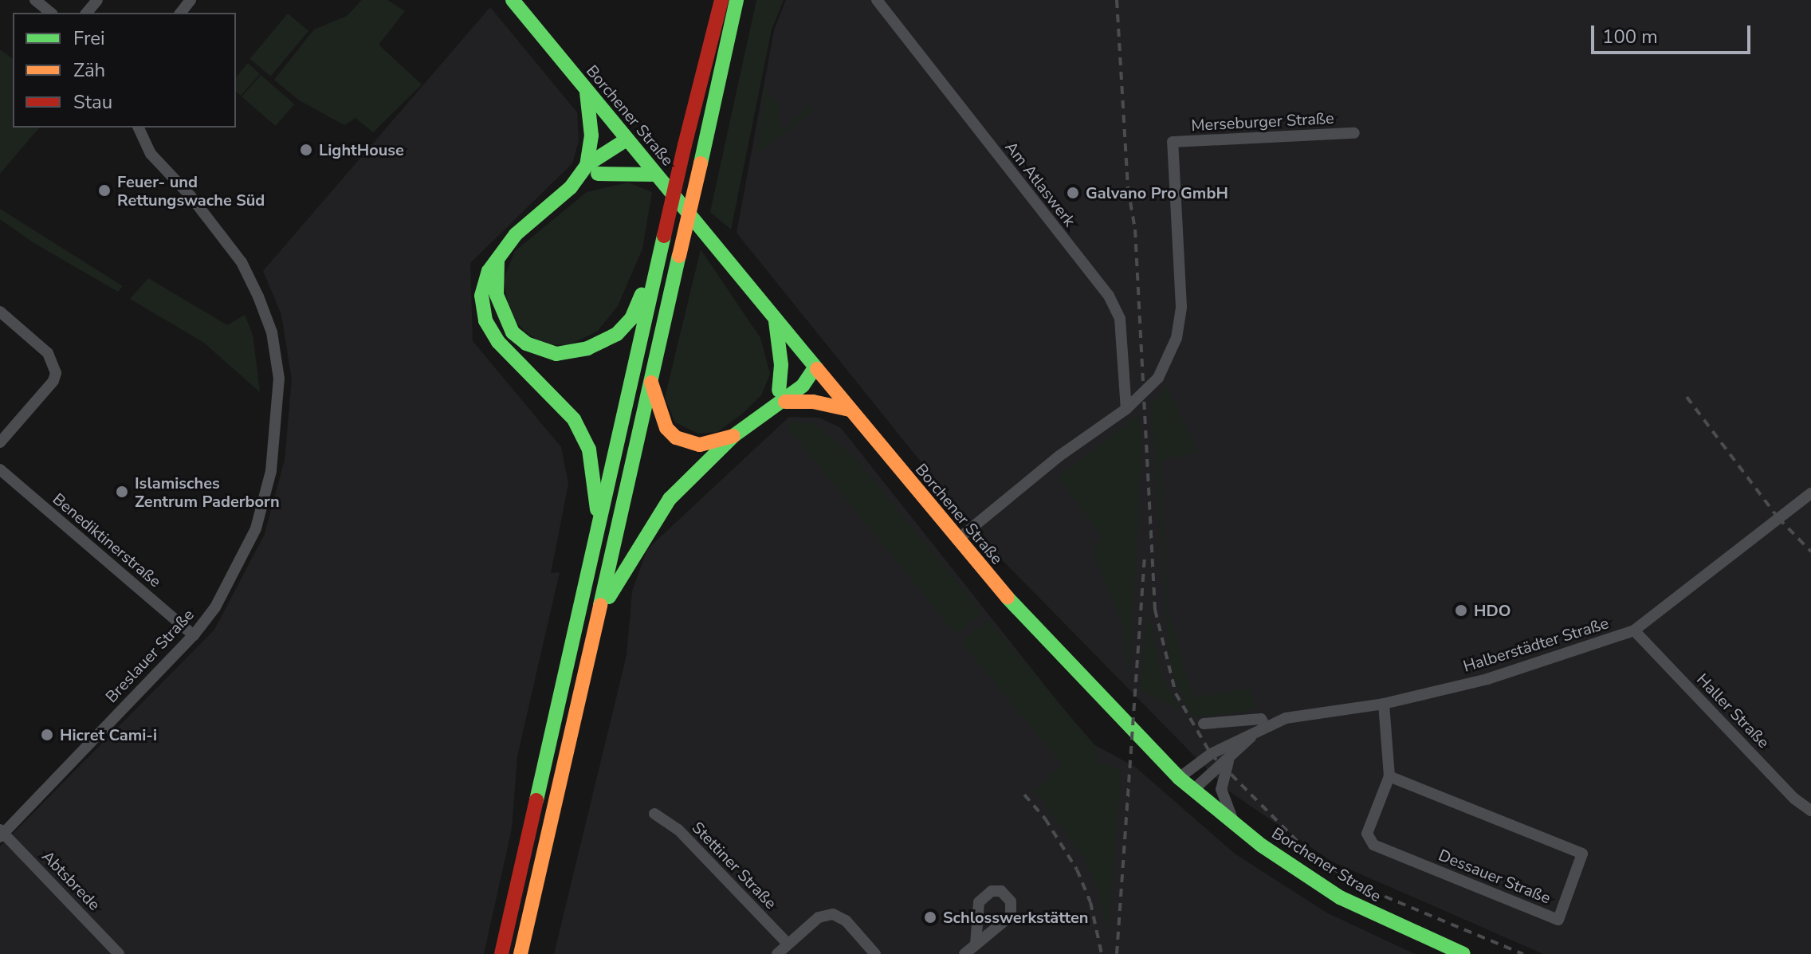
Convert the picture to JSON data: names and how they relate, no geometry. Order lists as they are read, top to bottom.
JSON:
{
  "streets": {
    "main road": ["Borchener Straße"],
    "street": [
      "Merseburger Straße",
      "Am Atlaswerk",
      "Benediktinerstraße",
      "Halberstädter Straße",
      "Breslauer Straße",
      "Haller Straße",
      "Stettiner Straße",
      "Dessauer Straße",
      "Abtsbrede"
    ]
  },
  "crossings": [
    ["Borchener Straße", "Halberstädter Straße"],
    ["Merseburger Straße", "Am Atlaswerk"],
    ["Benediktinerstraße", "Breslauer Straße"],
    ["Halberstädter Straße", "Haller Straße"],
    ["Halberstädter Straße", "Dessauer Straße"],
    ["Breslauer Straße", "Abtsbrede"]
  ],
  "places": [
    "LightHouse",
    "Feuer- und Rettungswache Süd",
    "Galvano Pro GmbH",
    "Islamisches Zentrum Paderborn",
    "HDO",
    "Hicret Cami-i",
    "Schlosswerkstätten"
  ],
  "legend": ["Frei", "Zäh", "Stau"],
  "scale_bar": "100 m"
}
